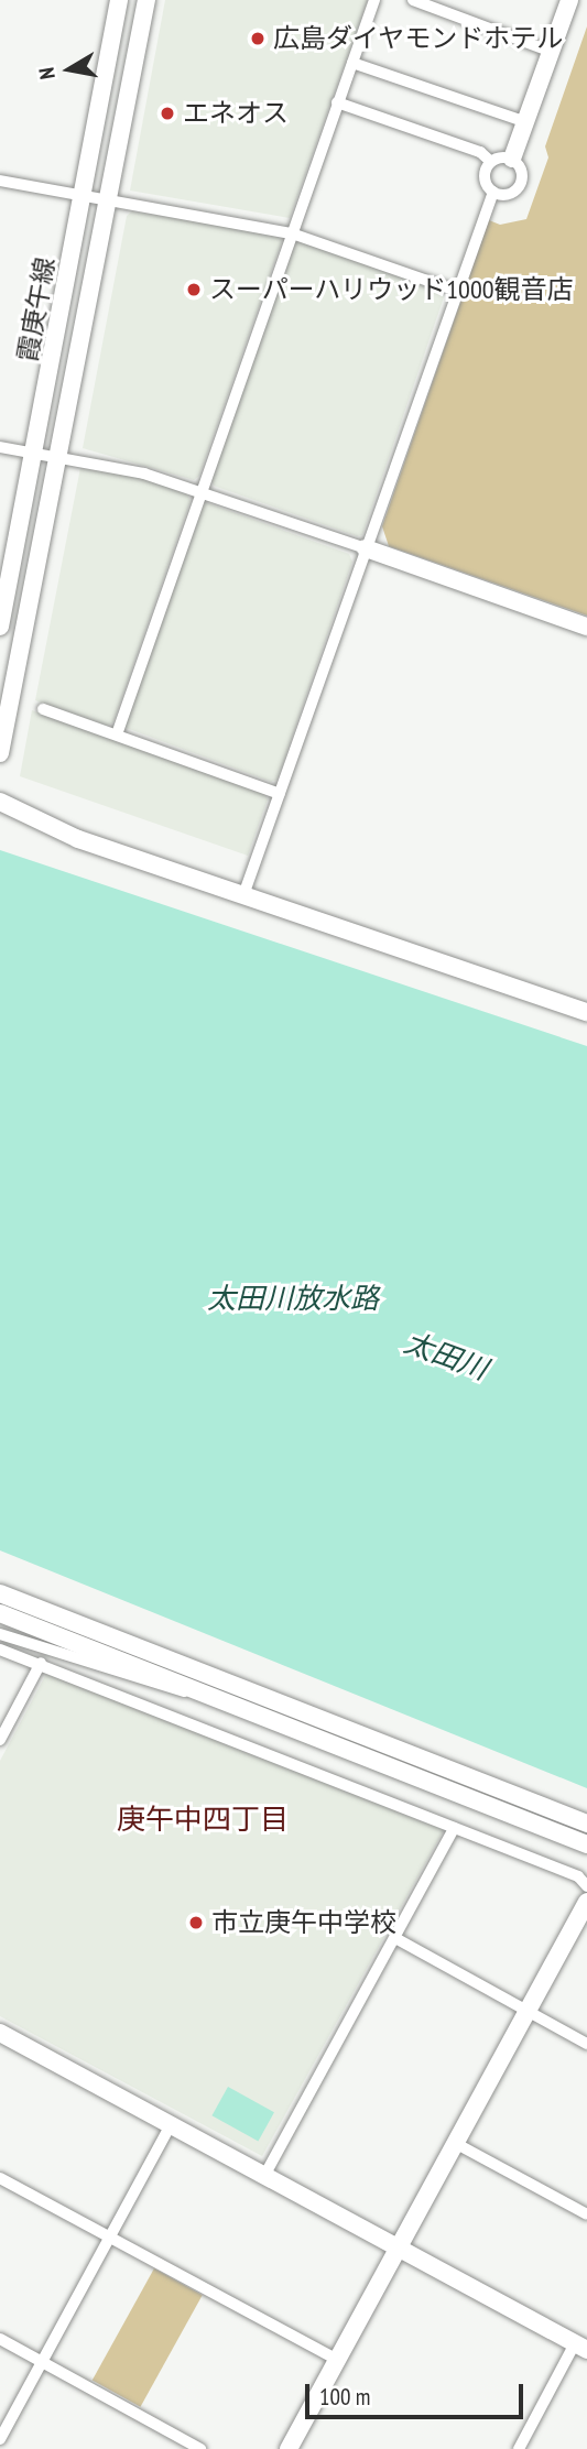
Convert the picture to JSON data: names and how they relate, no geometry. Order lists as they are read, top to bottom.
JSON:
{
  "streets": {
    "street": ["霞庚午線"]
  },
  "districts": ["庚午中四丁目"],
  "water": ["太田川放水路", "太田川"],
  "places": [
    "広島ダイヤモンドホテル",
    "エネオス",
    "スーパーハリウッド1000観音店",
    "市立庚午中学校"
  ],
  "scale_bar": "100 m",
  "north": "left"
}
